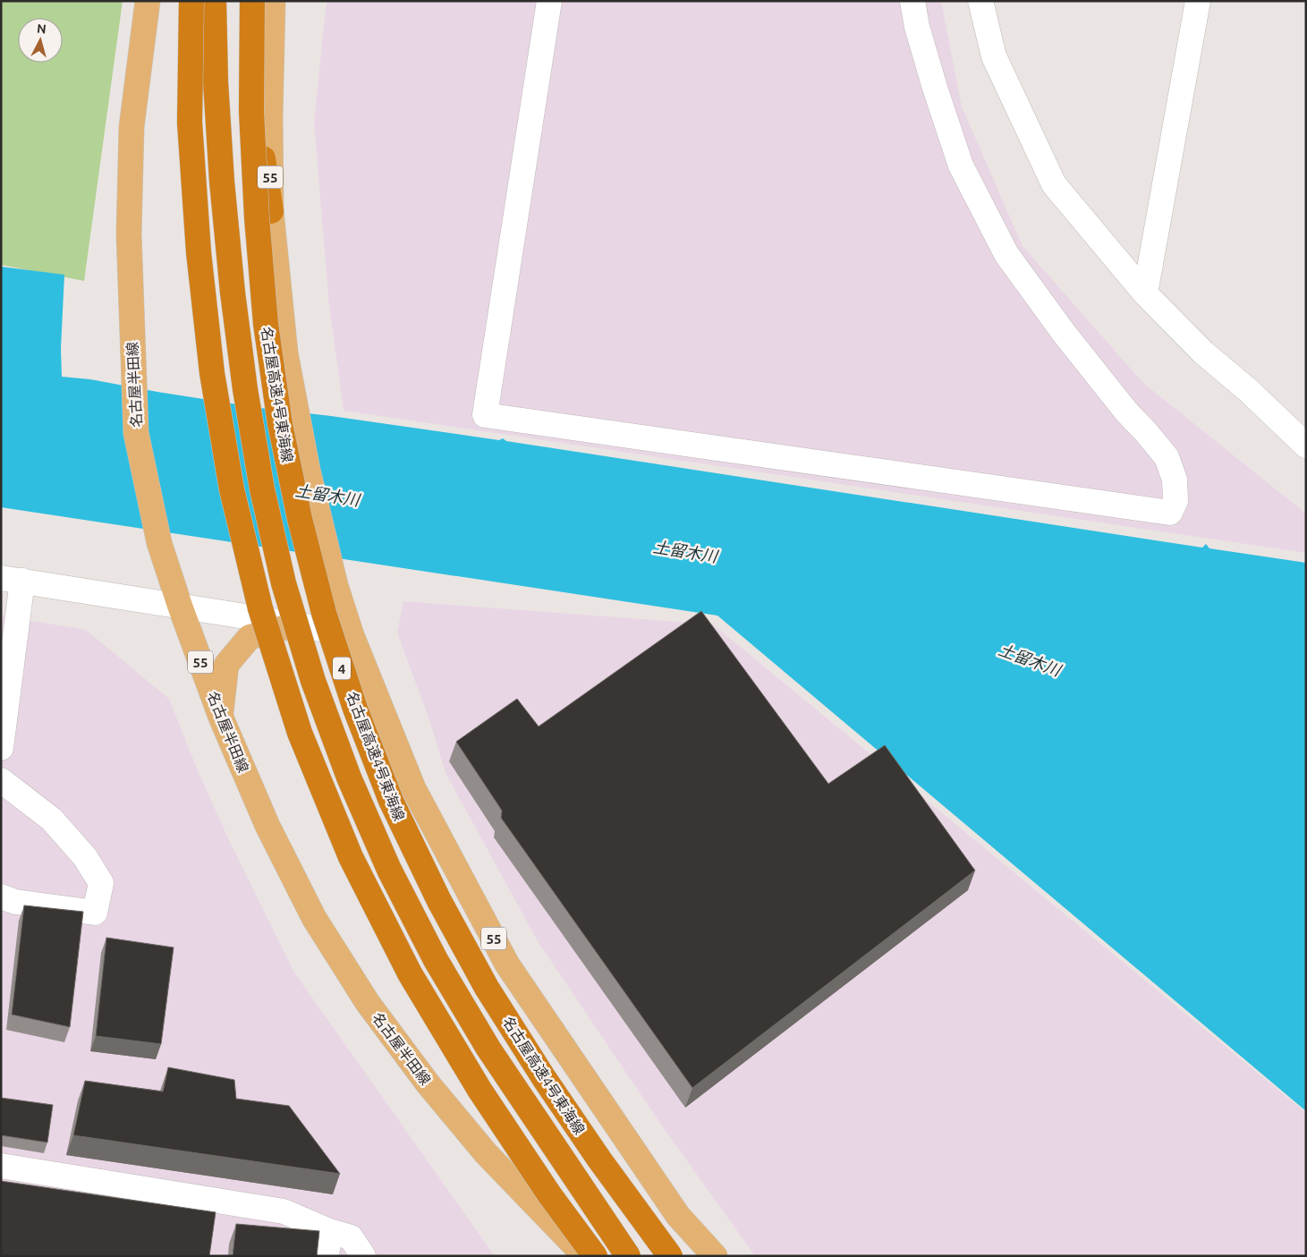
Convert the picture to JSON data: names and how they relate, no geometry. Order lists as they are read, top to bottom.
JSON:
{
  "streets": {
    "highway": ["名古屋高速4号東海線", "4"],
    "main road": ["55", "名古屋半田線"]
  },
  "water": ["土留木川"],
  "north": "top"
}
